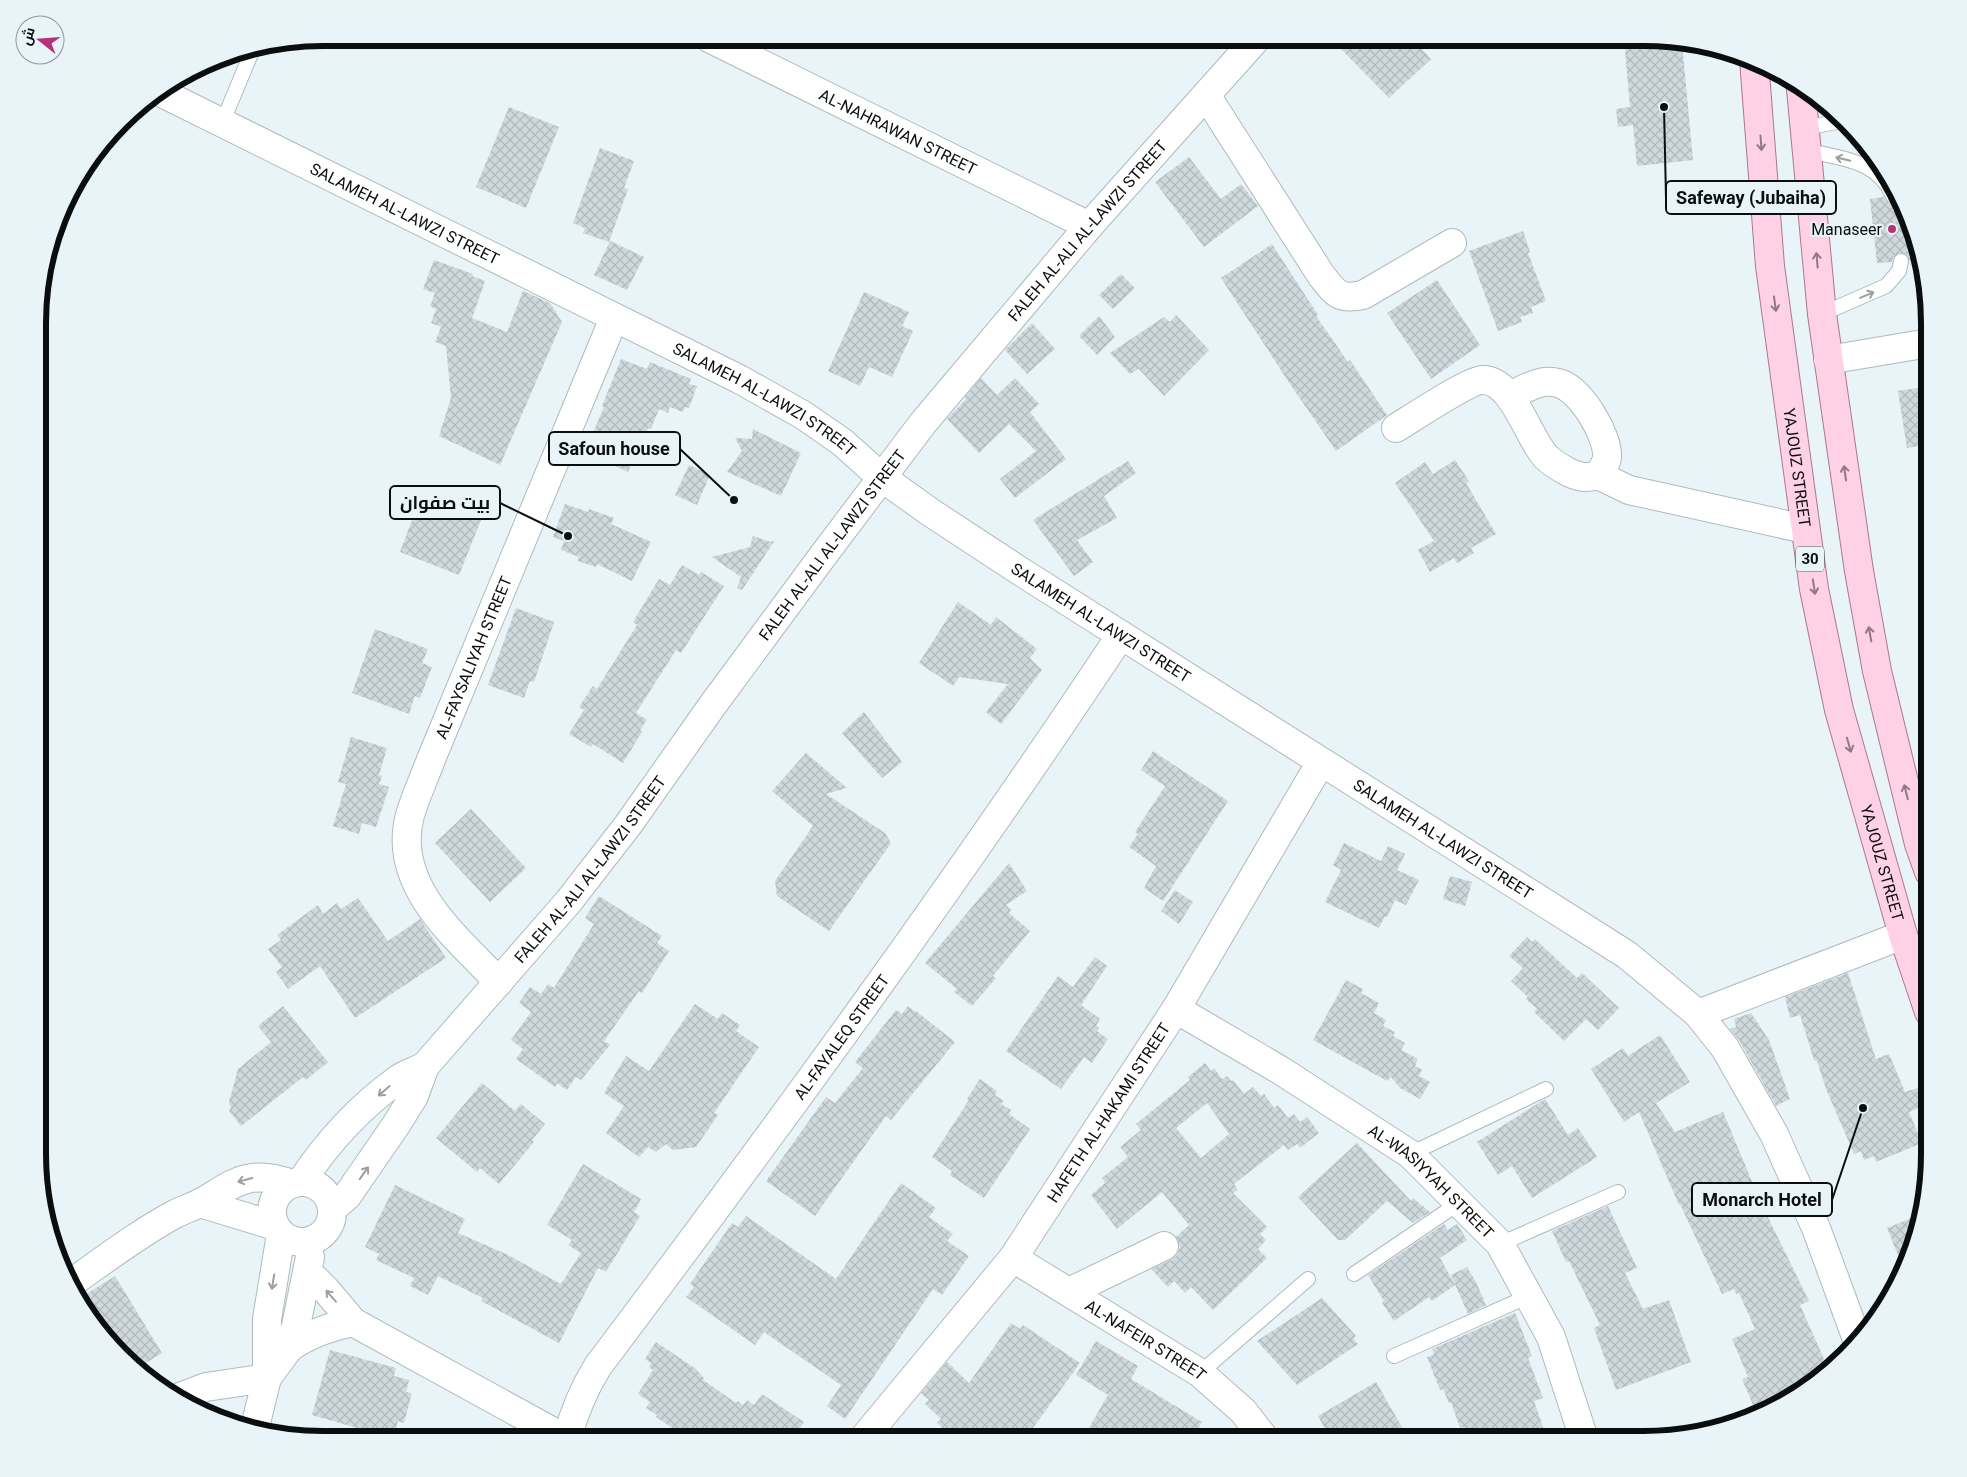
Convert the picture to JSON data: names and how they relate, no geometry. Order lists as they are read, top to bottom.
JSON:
{
  "streets": {
    "main road": ["YAJOUZ STREET", "30"],
    "street": [
      "AL-NAHRAWAN STREET",
      "SALAMEH AL-LAWZI STREET",
      "FALEH AL-ALI AL-LAWZI STREET",
      "AL-FAYSALIYAH STREET",
      "AL-FAYALEQ STREET",
      "HAFETH AL-HAKAMI STREET",
      "AL-WASIYYAH STREET",
      "AL-NAFEIR STREET"
    ]
  },
  "crossings": [
    ["AL-NAHRAWAN STREET", "FALEH AL-ALI AL-LAWZI STREET"],
    ["SALAMEH AL-LAWZI STREET", "FALEH AL-ALI AL-LAWZI STREET"],
    ["SALAMEH AL-LAWZI STREET", "AL-FAYSALIYAH STREET"],
    ["SALAMEH AL-LAWZI STREET", "AL-FAYALEQ STREET"],
    ["SALAMEH AL-LAWZI STREET", "HAFETH AL-HAKAMI STREET"],
    ["FALEH AL-ALI AL-LAWZI STREET", "AL-FAYSALIYAH STREET"],
    ["HAFETH AL-HAKAMI STREET", "AL-WASIYYAH STREET"],
    ["HAFETH AL-HAKAMI STREET", "AL-NAFEIR STREET"]
  ],
  "places": [
    "Safeway (Jubaiha)",
    "Manaseer",
    "Safoun house",
    "بيت صفوان",
    "Monarch Hotel"
  ],
  "north": "left"
}
